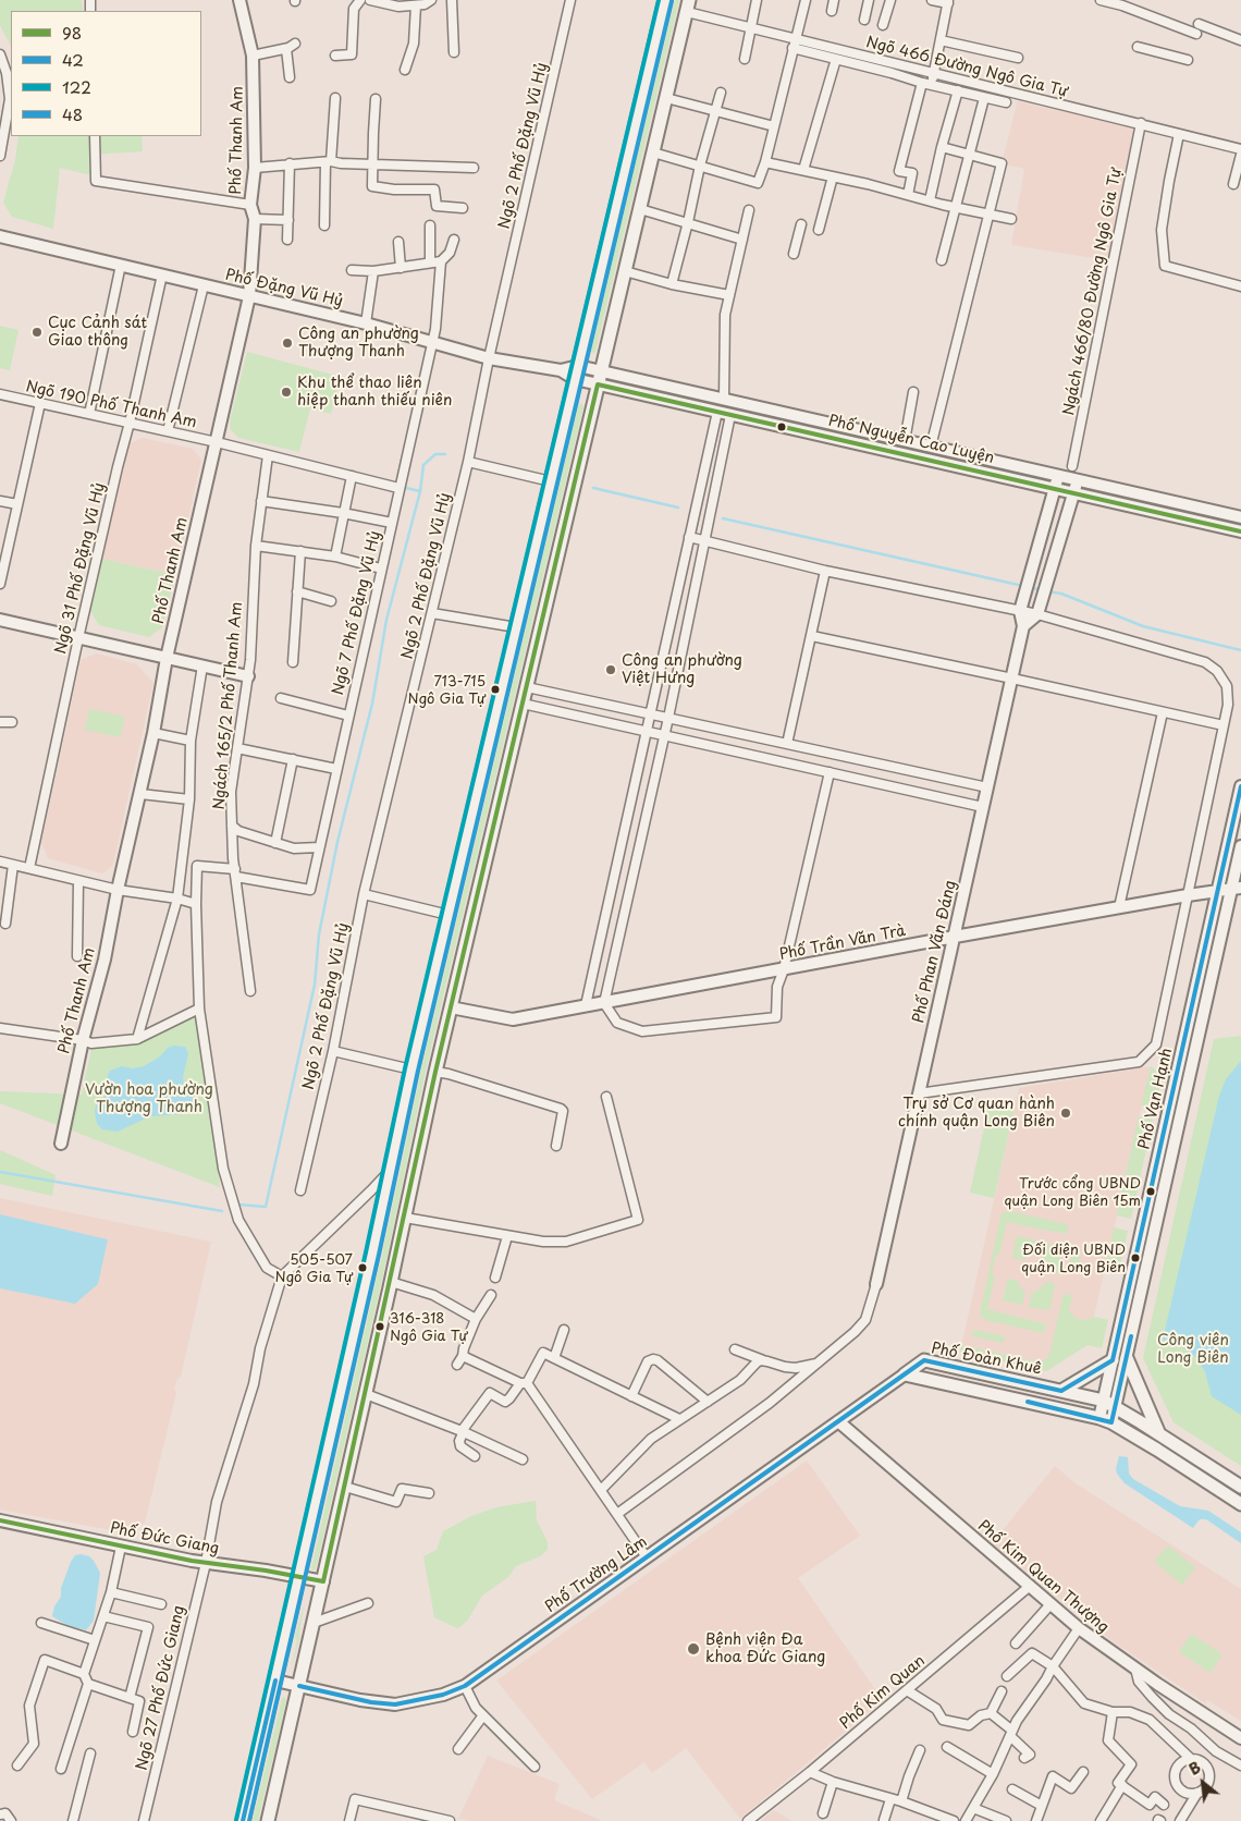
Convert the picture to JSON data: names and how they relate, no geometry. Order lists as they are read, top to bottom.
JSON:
{
  "streets": {
    "main road": ["Phố Đoàn Khuê"],
    "street": [
      "Ngõ 466 Đường Ngô Gia Tự",
      "Phố Thanh Am",
      "Ngõ 2 Phố Đặng Vũ Hỷ",
      "Phố Đặng Vũ Hỷ",
      "Ngách 466/80 Đường Ngô Gia Tự",
      "Ngõ 190 Phố Thanh Am",
      "Phố Nguyễn Cao Luyện",
      "Ngõ 31 Phố Đặng Vũ Hỷ",
      "Ngõ 7 Phố Đặng Vũ Hỷ",
      "Ngách 165/2 Phố Thanh Am",
      "Phố Trần Văn Trà",
      "Phố Phan Văn Đáng",
      "Phố Vạn Hạnh",
      "Phố Đức Giang",
      "Phố Trường Lâm",
      "Phố Kim Quan Thượng",
      "Ngõ 27 Phố Đức Giang",
      "Phố Kim Quan"
    ]
  },
  "crossings": [
    ["Ngõ 466 Đường Ngô Gia Tự", "Ngách 466/80 Đường Ngô Gia Tự"],
    ["Phố Thanh Am", "Phố Đặng Vũ Hỷ"],
    ["Phố Thanh Am", "Ngõ 190 Phố Thanh Am"],
    ["Ngõ 2 Phố Đặng Vũ Hỷ", "Phố Đặng Vũ Hỷ"],
    ["Phố Đặng Vũ Hỷ", "Phố Nguyễn Cao Luyện"],
    ["Phố Đặng Vũ Hỷ", "Ngõ 31 Phố Đặng Vũ Hỷ"],
    ["Phố Đặng Vũ Hỷ", "Ngõ 7 Phố Đặng Vũ Hỷ"],
    ["Ngõ 190 Phố Thanh Am", "Ngõ 31 Phố Đặng Vũ Hỷ"],
    ["Ngõ 190 Phố Thanh Am", "Ngõ 7 Phố Đặng Vũ Hỷ"],
    ["Ngõ 190 Phố Thanh Am", "Ngách 165/2 Phố Thanh Am"],
    ["Phố Nguyễn Cao Luyện", "Phố Phan Văn Đáng"],
    ["Ngõ 7 Phố Đặng Vũ Hỷ", "Ngách 165/2 Phố Thanh Am"],
    ["Phố Trần Văn Trà", "Phố Phan Văn Đáng"],
    ["Phố Trần Văn Trà", "Phố Vạn Hạnh"],
    ["Phố Vạn Hạnh", "Phố Đoàn Khuê"],
    ["Phố Đoàn Khuê", "Phố Trường Lâm"],
    ["Phố Đức Giang", "Ngõ 27 Phố Đức Giang"],
    ["Phố Trường Lâm", "Phố Kim Quan Thượng"],
    ["Phố Kim Quan Thượng", "Phố Kim Quan"]
  ],
  "parks": ["Vườn hoa phường Thượng Thanh", "Công viên Long Biên"],
  "places": [
    "Cục Cảnh sát Giao thông",
    "Công an phường Thượng Thanh",
    "Khu thể thao liên hiệp thanh thiếu niên",
    "Công an phường Việt Hưng",
    "713-715 Ngô Gia Tự",
    "Trụ sở Cơ quan hành chính quận Long Biên",
    "Trước cổng UBND quận Long Biên 15m",
    "Đối diện UBND quận Long Biên",
    "505-507 Ngô Gia Tự",
    "316-318 Ngô Gia Tự",
    "Bệnh viện Đa khoa Đức Giang"
  ],
  "lines": [
    "transit line 122",
    "transit line 42",
    "transit line 98",
    "transit line 48"
  ],
  "legend": [
    "98",
    "42",
    "122",
    "48"
  ],
  "north": "top left"
}
